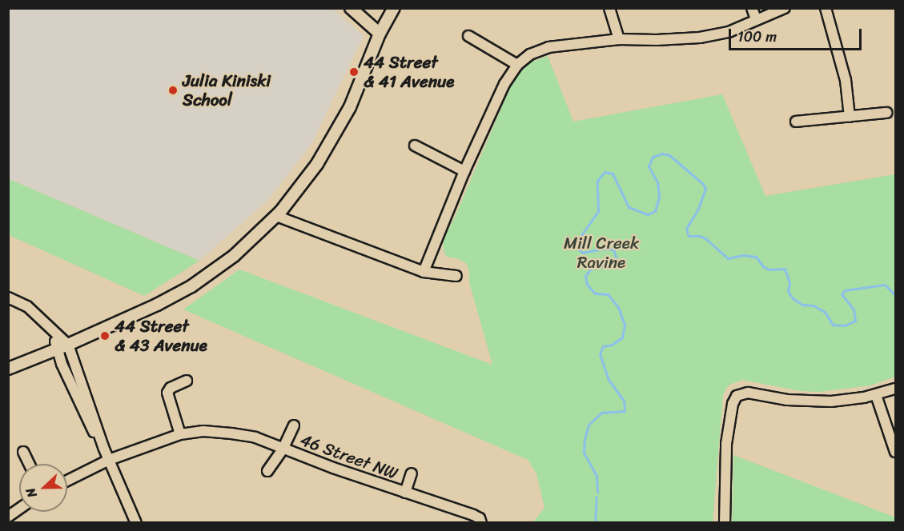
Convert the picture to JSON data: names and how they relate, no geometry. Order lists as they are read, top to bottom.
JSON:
{
  "streets": {
    "street": ["46 Street NW"]
  },
  "parks": ["Mill Creek Ravine"],
  "places": ["44 Street & 41 Avenue", "Julia Kiniski School", "44 Street & 43 Avenue"],
  "scale_bar": "100 m",
  "north": "left"
}
